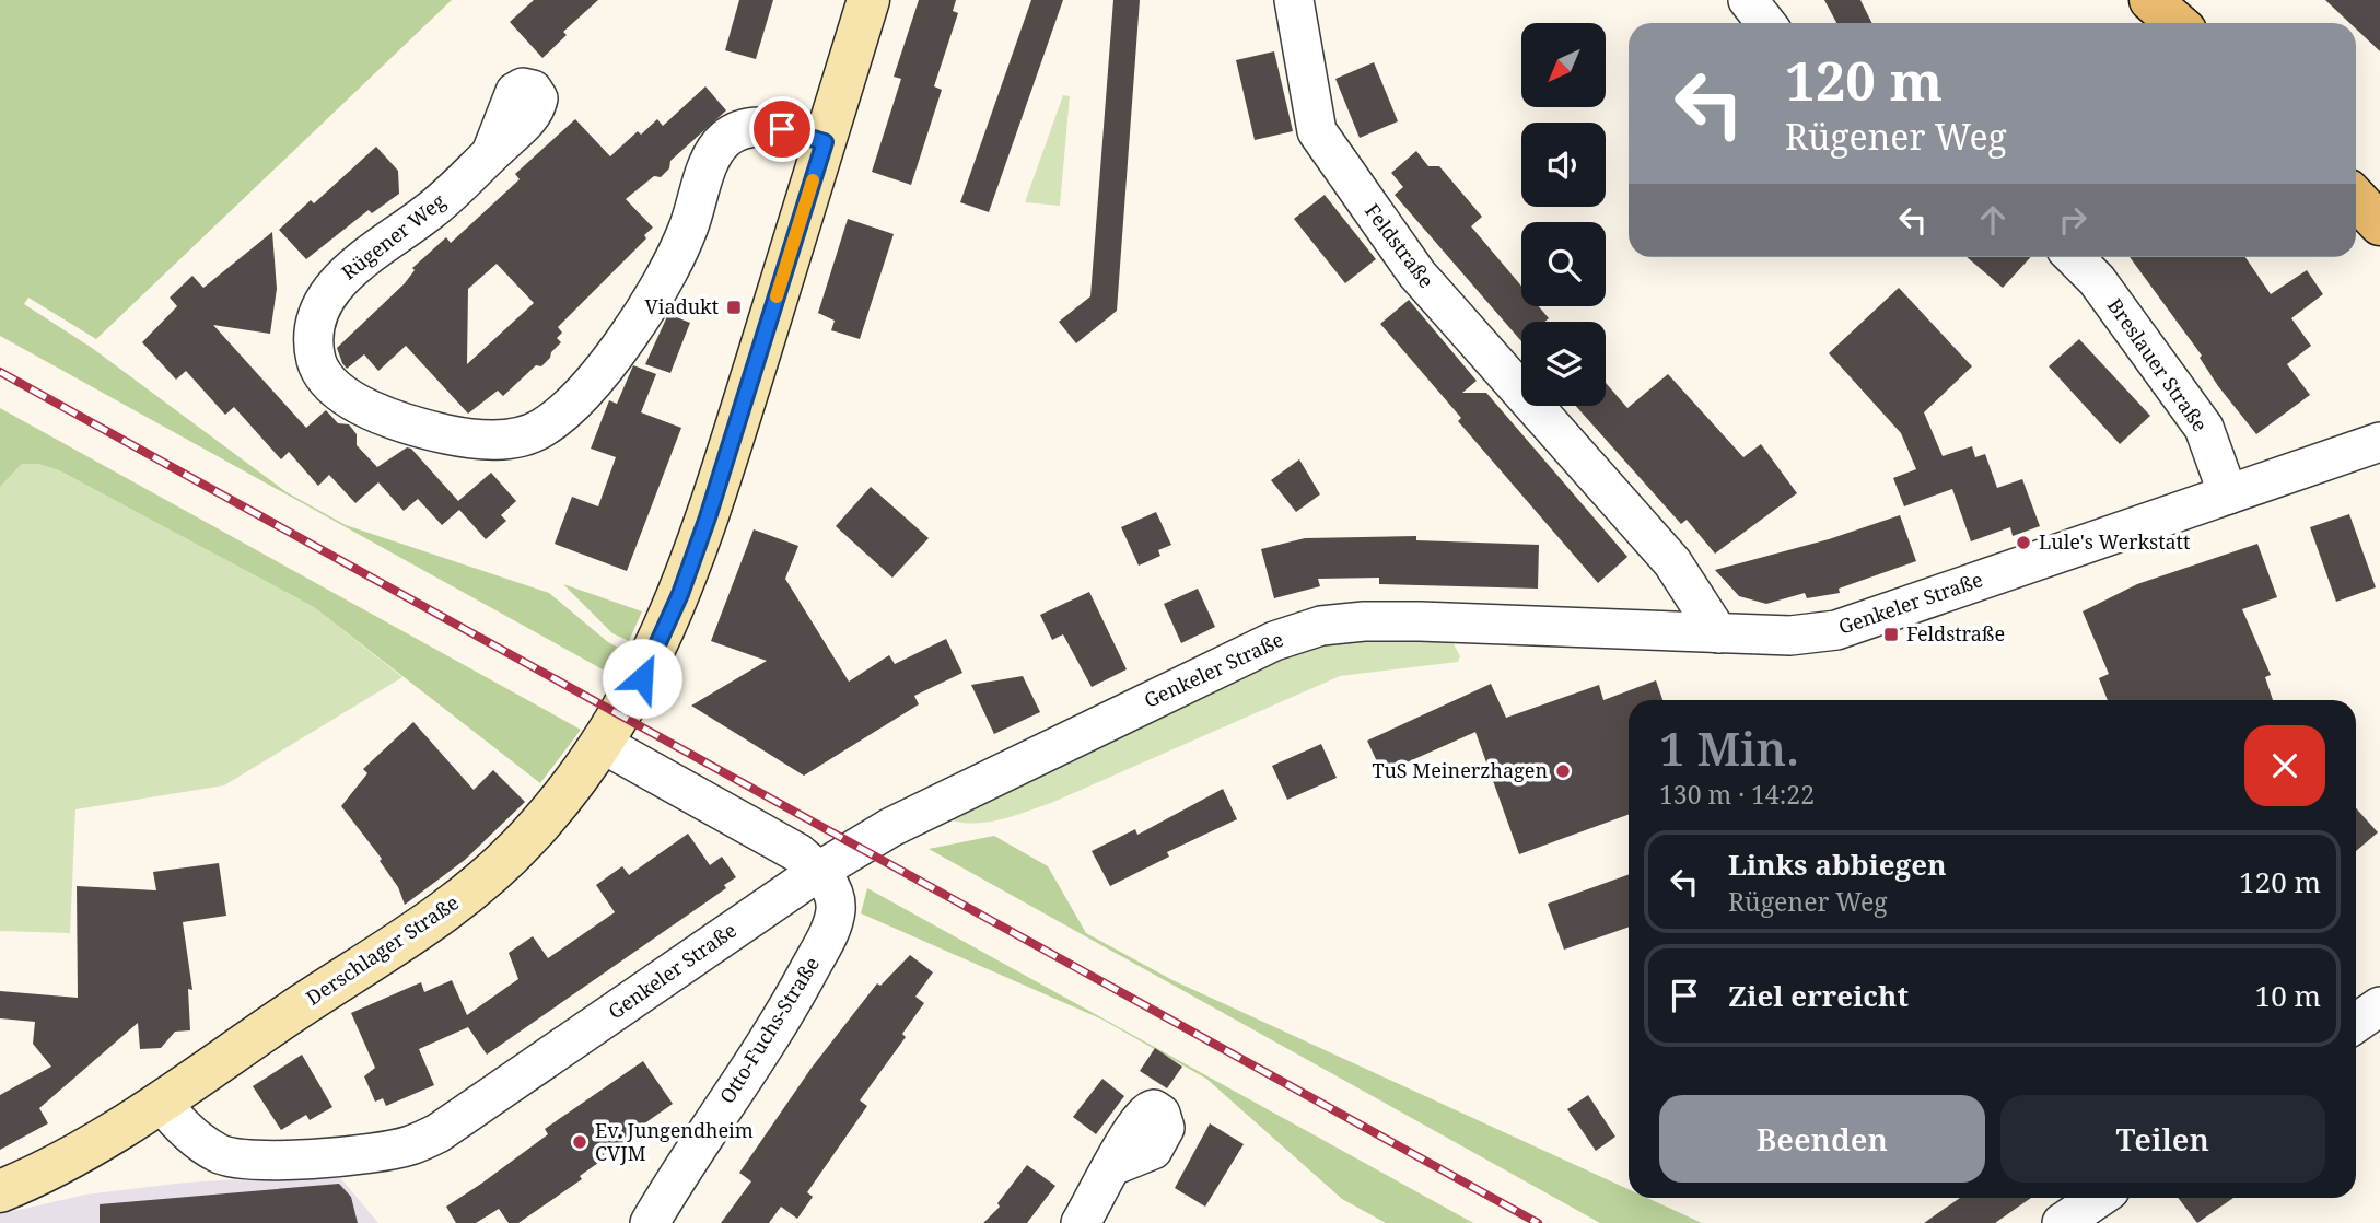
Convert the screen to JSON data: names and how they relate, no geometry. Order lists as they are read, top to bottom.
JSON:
{
  "streets": {
    "main road": ["Derschlager Straße"],
    "street": [
      "Rügener Weg",
      "Feldstraße",
      "Breslauer Straße",
      "Genkeler Straße",
      "Otto-Fuchs-Straße"
    ]
  },
  "crossings": [
    ["Rügener Weg", "Derschlager Straße"],
    ["Feldstraße", "Genkeler Straße"],
    ["Breslauer Straße", "Genkeler Straße"],
    ["Genkeler Straße", "Derschlager Straße"],
    ["Genkeler Straße", "Otto-Fuchs-Straße"]
  ],
  "places": {
    "transit": ["Viadukt", "Feldstraße"],
    "other": ["Lule's Werkstatt", "TuS Meinerzhagen", "Ev. Jungendheim CVJM"]
  },
  "north": "bottom left",
  "page": {
    "turn": ["120 m", "Rügener Weg"],
    "heading": ["1 Min.", "130 m · 14:22"],
    "list": [
      {
        "name": "Links abbiegen",
        "note": "Rügener Weg",
        "value": "120 m"
      },
      {
        "name": "Ziel erreicht",
        "value": "10 m"
      }
    ],
    "buttons": ["Beenden", "Teilen"]
  }
}
